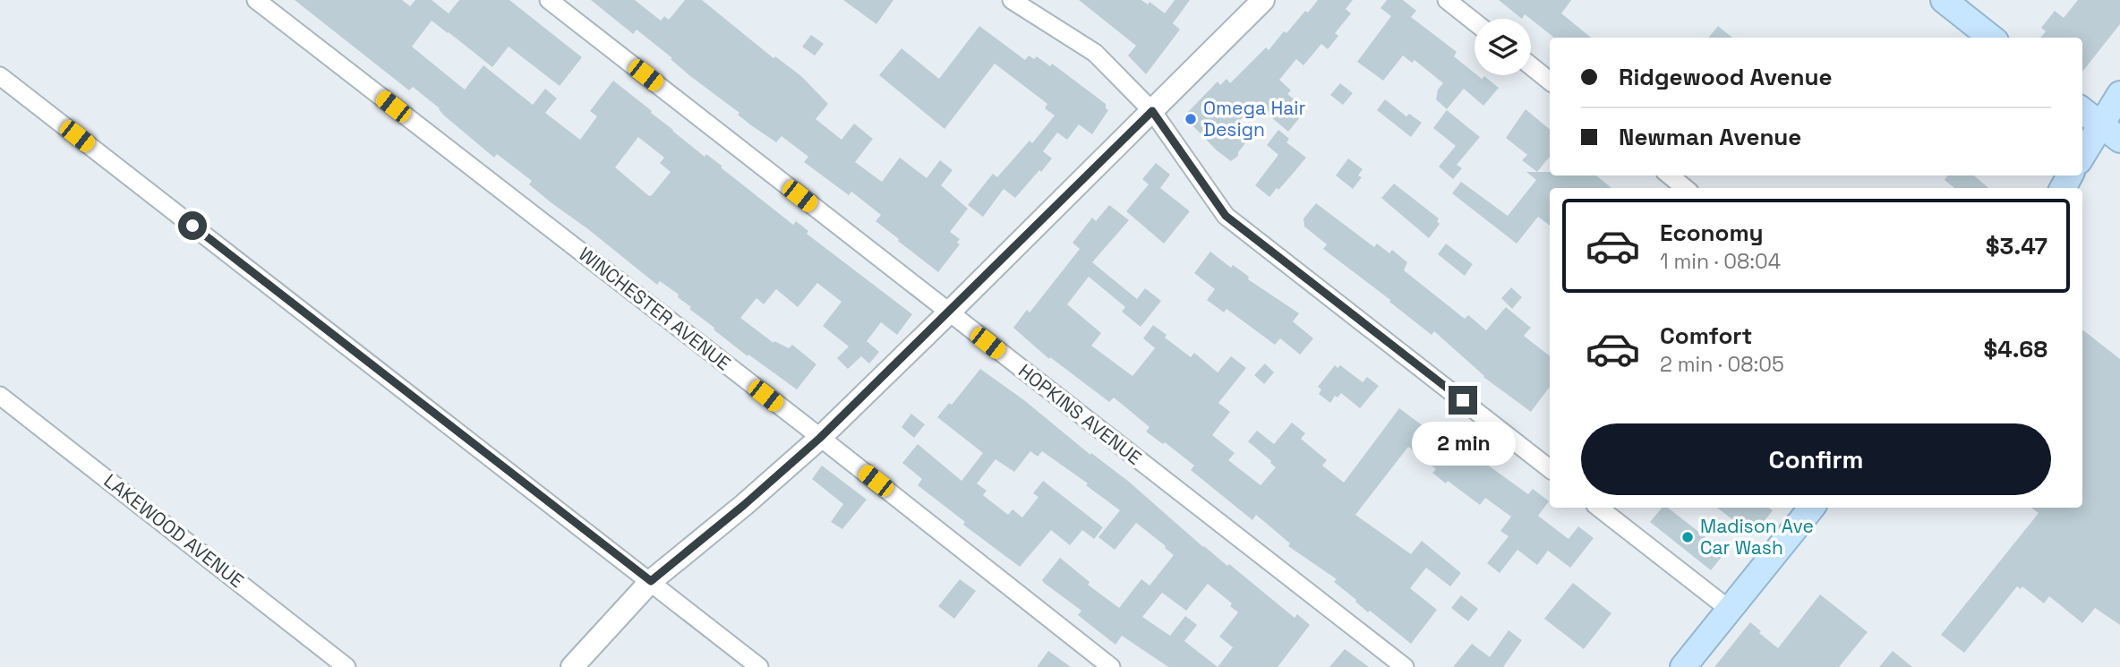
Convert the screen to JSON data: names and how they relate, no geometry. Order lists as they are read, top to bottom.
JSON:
{
  "streets": {
    "street": ["WINCHESTER AVENUE", "HOPKINS AVENUE", "LAKEWOOD AVENUE"]
  },
  "places": ["Omega Hair Design", "Madison Ave Car Wash"],
  "page": {
    "banner": ["Ridgewood Avenue", "Newman Avenue"],
    "list": [
      {
        "name": "Economy",
        "note": "1 min · 08:04",
        "value": "$3.47"
      },
      {
        "name": "Comfort",
        "note": "2 min · 08:05",
        "value": "$4.68"
      }
    ],
    "buttons": "Confirm",
    "bubble": "2 min"
  }
}
